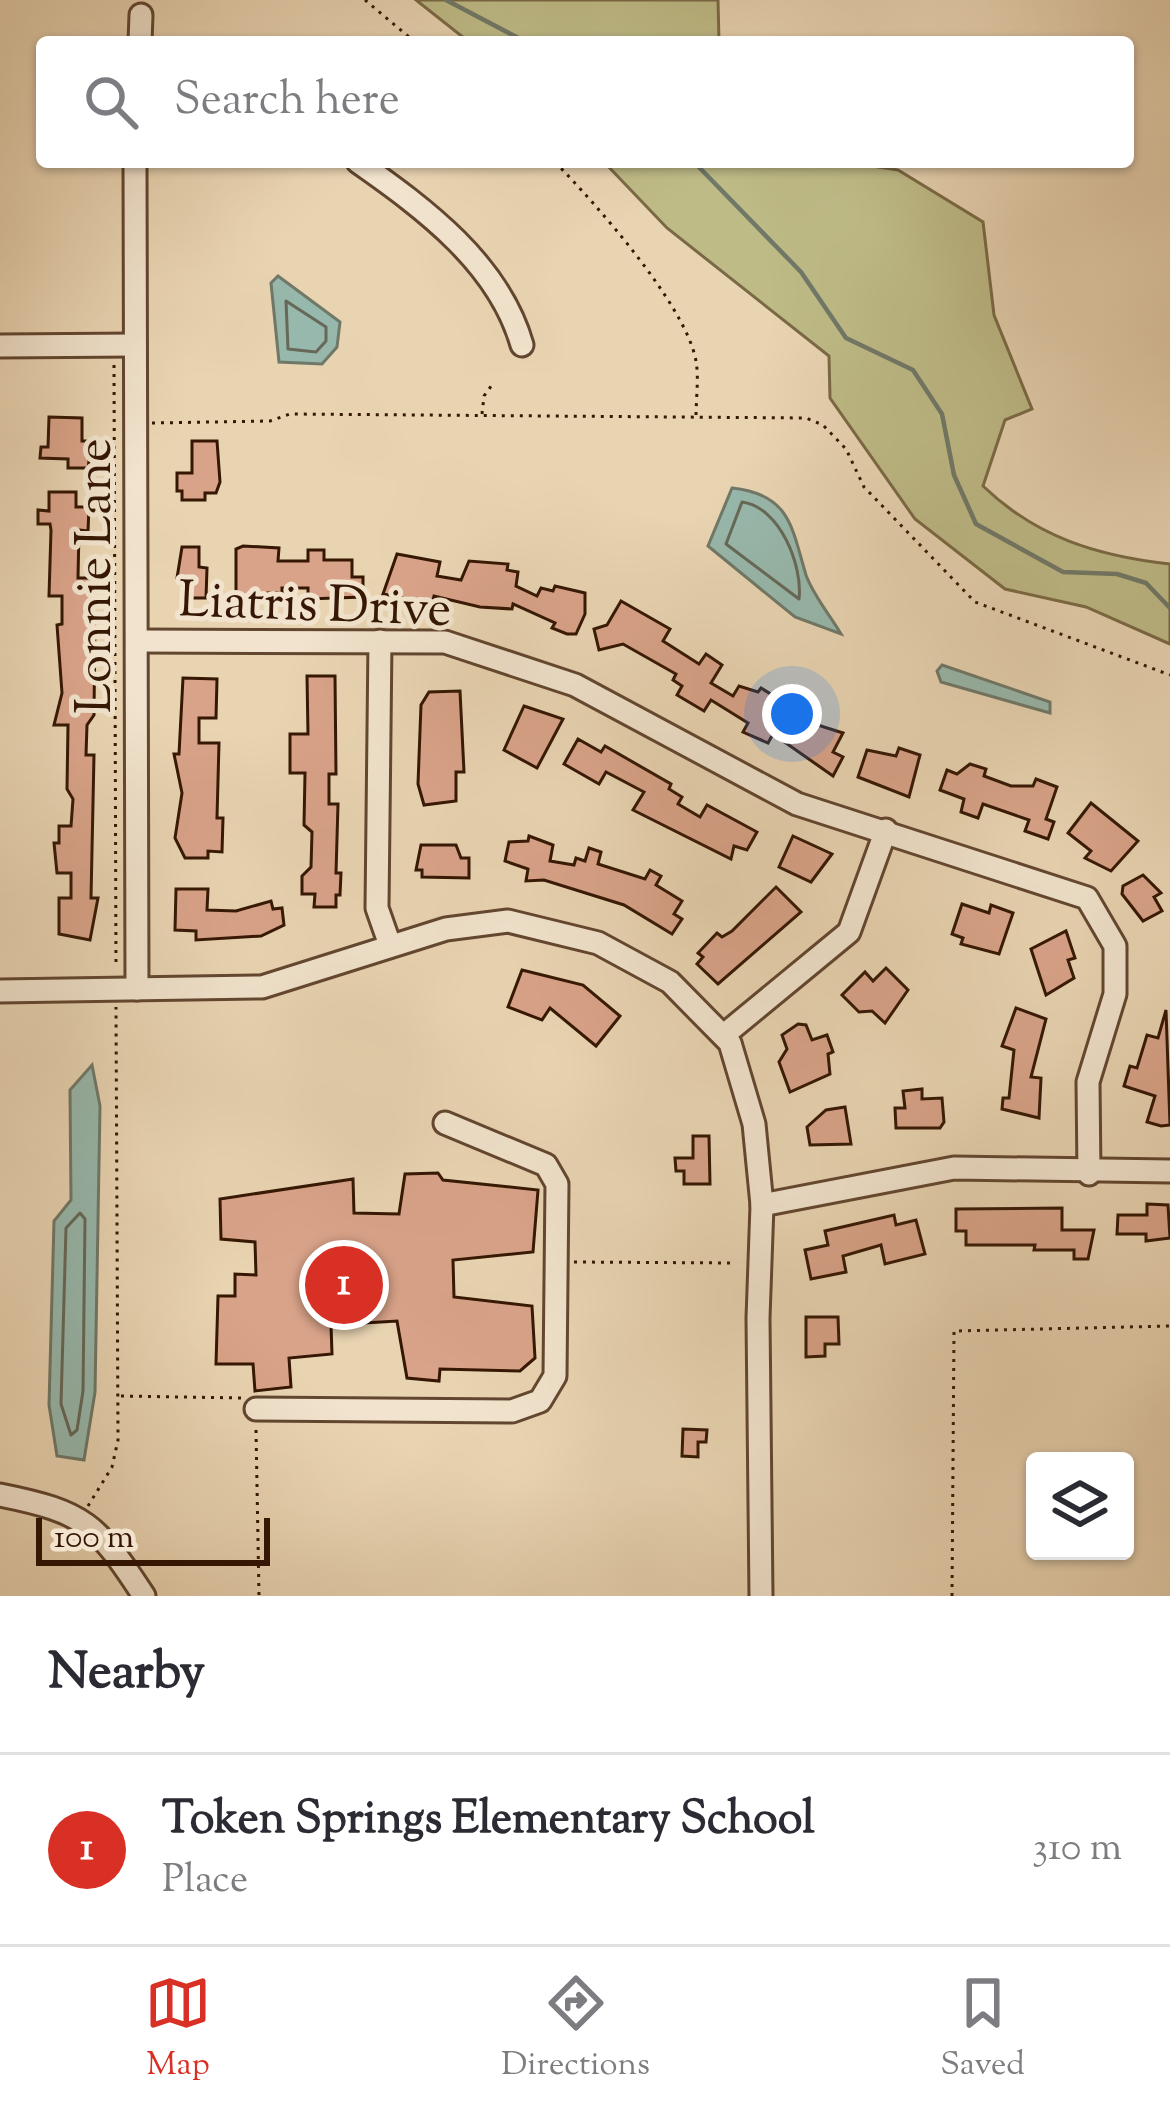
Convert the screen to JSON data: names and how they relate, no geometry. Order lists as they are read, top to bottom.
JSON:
{
  "streets": {
    "street": ["Lonnie Lane", "Liatris Drive"]
  },
  "crossings": [
    ["Lonnie Lane", "Liatris Drive"]
  ],
  "scale_bar": "100 m",
  "page": {
    "search": "Search here",
    "pins": "1",
    "scale": "100 m",
    "heading": "Nearby",
    "list": [
      {
        "mark": "1",
        "name": "Token Springs Elementary School",
        "note": "Place",
        "value": "310 m"
      }
    ],
    "nav": ["Map", "Directions", "Saved"]
  }
}
